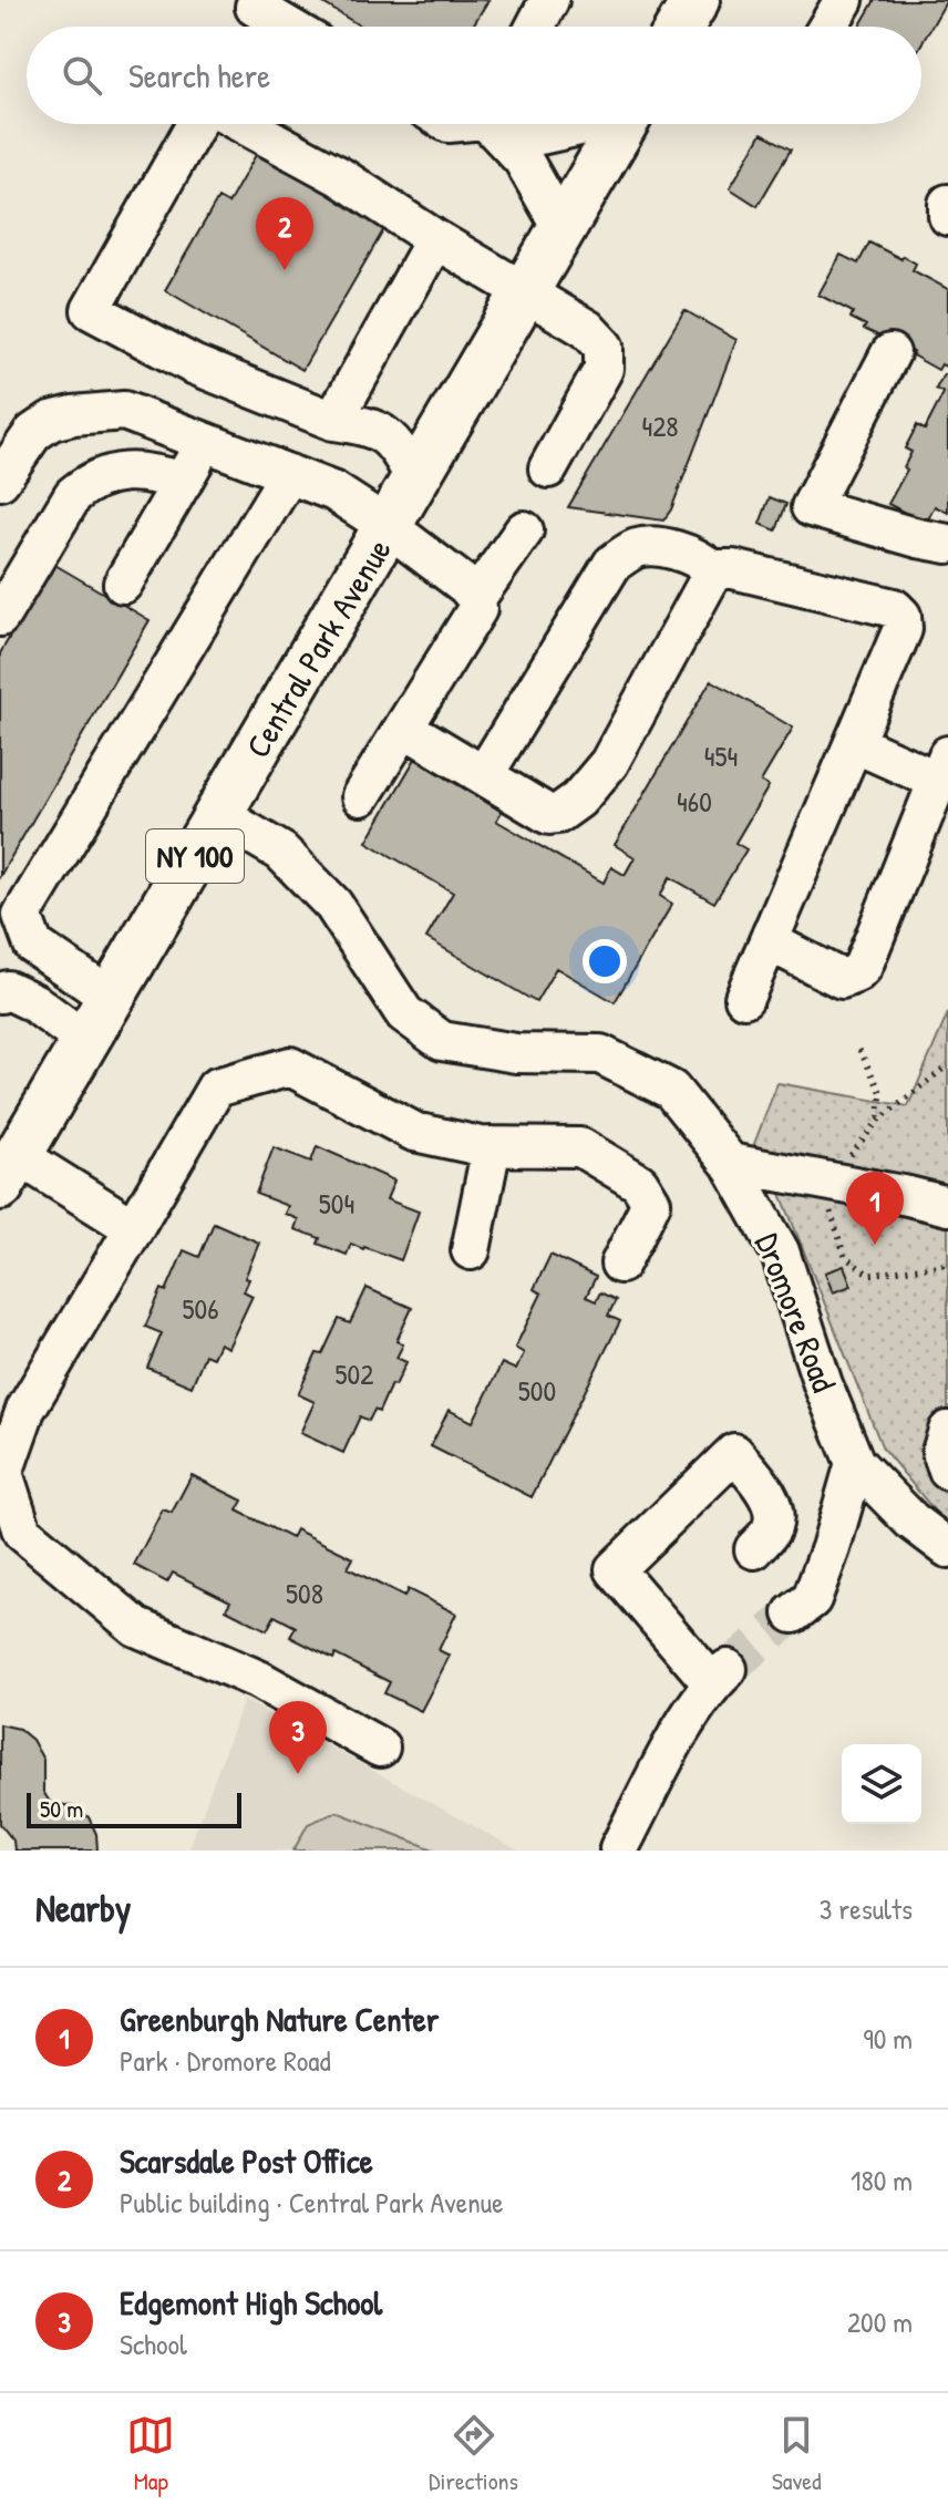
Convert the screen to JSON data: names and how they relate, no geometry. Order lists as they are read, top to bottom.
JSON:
{
  "streets": {
    "main road": ["Central Park Avenue", "NY 100"],
    "street": ["Dromore Road"]
  },
  "crossings": [
    ["Central Park Avenue", "Dromore Road"]
  ],
  "house_numbers": [
    "428",
    "454",
    "460",
    "504",
    "506",
    "502",
    "500",
    "508"
  ],
  "scale_bar": "50 m",
  "page": {
    "search": "Search here",
    "pins": ["2", "1", "3"],
    "scale": "50 m",
    "heading": ["Nearby", "3 results"],
    "list": [
      {
        "mark": "1",
        "name": "Greenburgh Nature Center",
        "note": "Park · Dromore Road",
        "value": "90 m"
      },
      {
        "mark": "2",
        "name": "Scarsdale Post Office",
        "note": "Public building · Central Park Avenue",
        "value": "180 m"
      },
      {
        "mark": "3",
        "name": "Edgemont High School",
        "note": "School",
        "value": "200 m"
      }
    ],
    "nav": ["Map", "Directions", "Saved"]
  }
}
